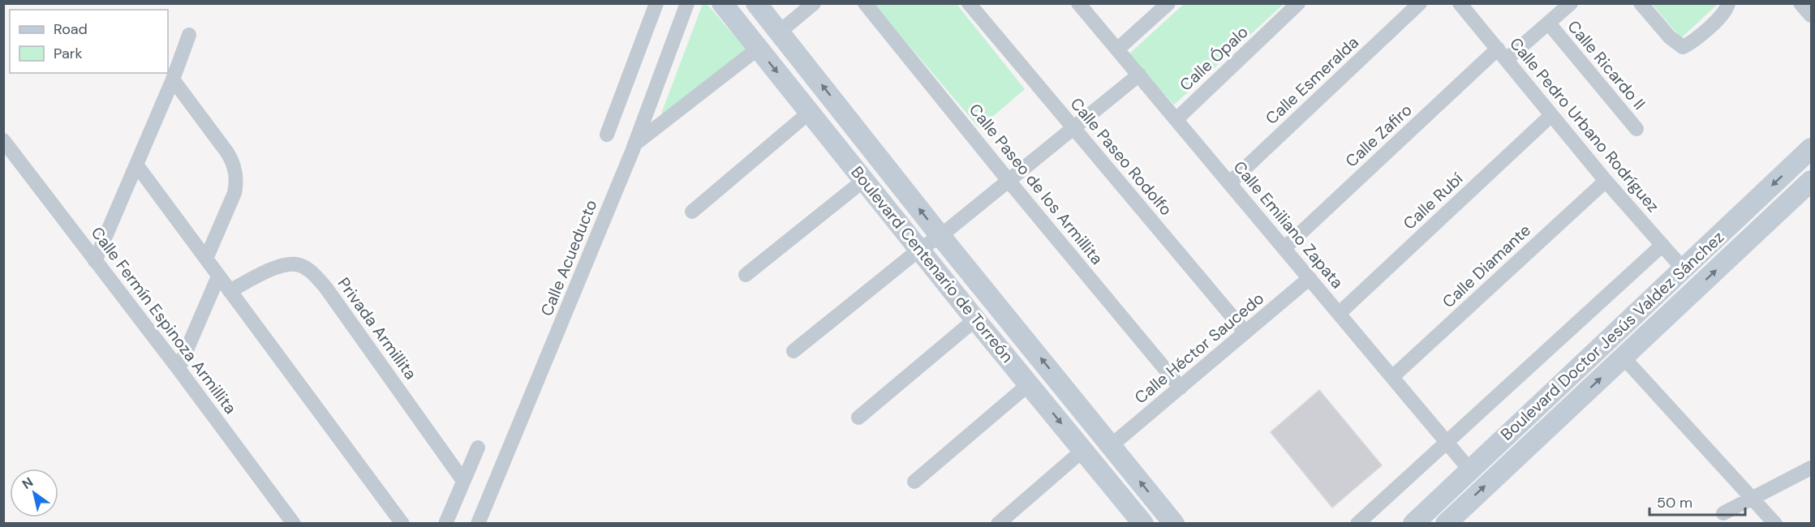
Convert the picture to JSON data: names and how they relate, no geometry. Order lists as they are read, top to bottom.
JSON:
{
  "streets": {
    "street": [
      "Calle Ópalo",
      "Calle Ricardo II",
      "Calle Esmeralda",
      "Calle Pedro Urbano Rodríguez",
      "Calle Zafiro",
      "Calle Paseo Rodolfo",
      "Calle Paseo de los Armillita",
      "Calle Rubí",
      "Calle Emiliano Zapata",
      "Calle Acueducto",
      "Boulevard Centenario de Torreón",
      "Calle Diamante",
      "Calle Fermín Espinoza Armillita",
      "Privada Armillita",
      "Boulevard Doctor Jesús Valdez Sánchez",
      "Calle Héctor Saucedo"
    ]
  },
  "crossings": [
    ["Calle Ópalo", "Calle Emiliano Zapata"],
    ["Calle Ricardo II", "Calle Zafiro"],
    ["Calle Esmeralda", "Calle Emiliano Zapata"],
    ["Calle Pedro Urbano Rodríguez", "Calle Zafiro"],
    ["Calle Pedro Urbano Rodríguez", "Calle Rubí"],
    ["Calle Pedro Urbano Rodríguez", "Calle Diamante"],
    ["Calle Pedro Urbano Rodríguez", "Boulevard Doctor Jesús Valdez Sánchez"],
    ["Calle Zafiro", "Calle Emiliano Zapata"],
    ["Calle Paseo Rodolfo", "Calle Héctor Saucedo"],
    ["Calle Paseo de los Armillita", "Calle Héctor Saucedo"],
    ["Calle Rubí", "Calle Emiliano Zapata"],
    ["Calle Emiliano Zapata", "Calle Diamante"],
    ["Calle Emiliano Zapata", "Boulevard Doctor Jesús Valdez Sánchez"],
    ["Calle Emiliano Zapata", "Calle Héctor Saucedo"],
    ["Boulevard Centenario de Torreón", "Calle Héctor Saucedo"]
  ],
  "legend": ["Road", "Park"],
  "scale_bar": "50 m",
  "north": "top left"
}
